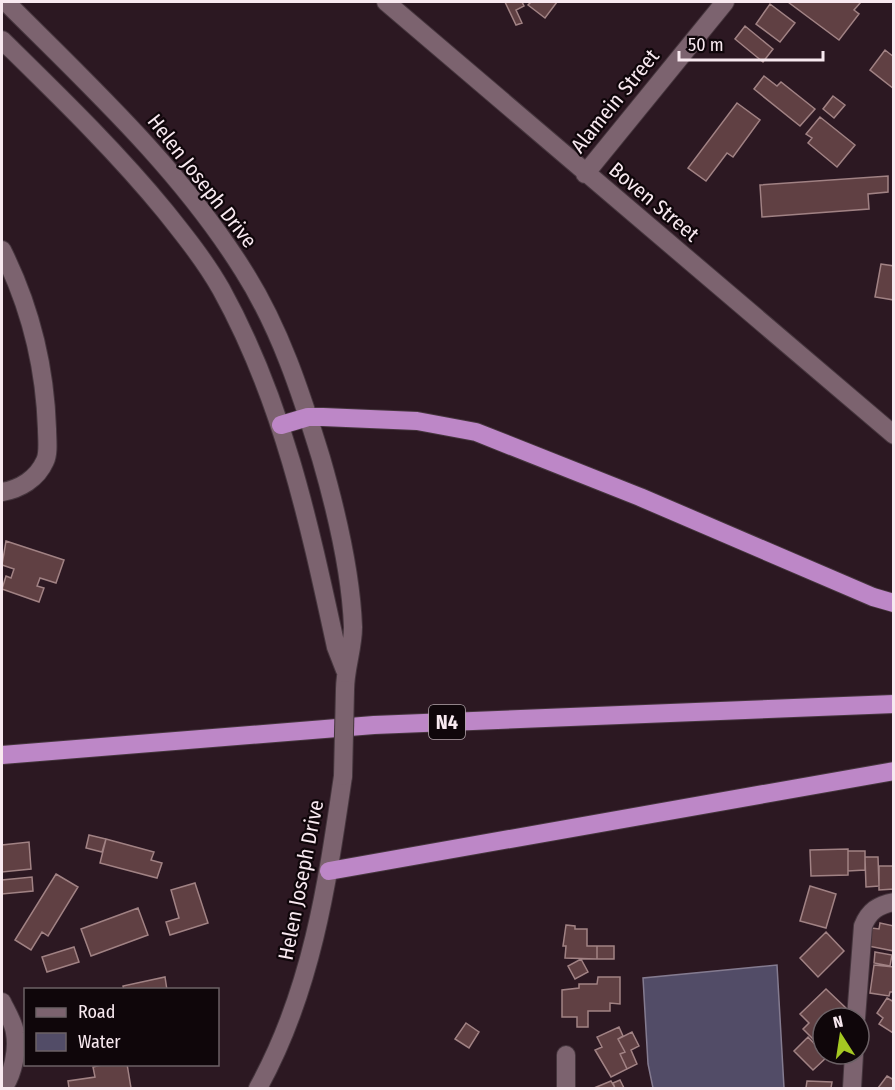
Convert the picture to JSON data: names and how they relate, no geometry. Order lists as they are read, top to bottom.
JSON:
{
  "streets": {
    "highway": ["N4"],
    "street": ["Alamein Street", "Helen Joseph Drive", "Boven Street"]
  },
  "crossings": [
    ["Alamein Street", "Boven Street"]
  ],
  "legend": ["Road", "Water"],
  "scale_bar": "50 m",
  "north": "top"
}
